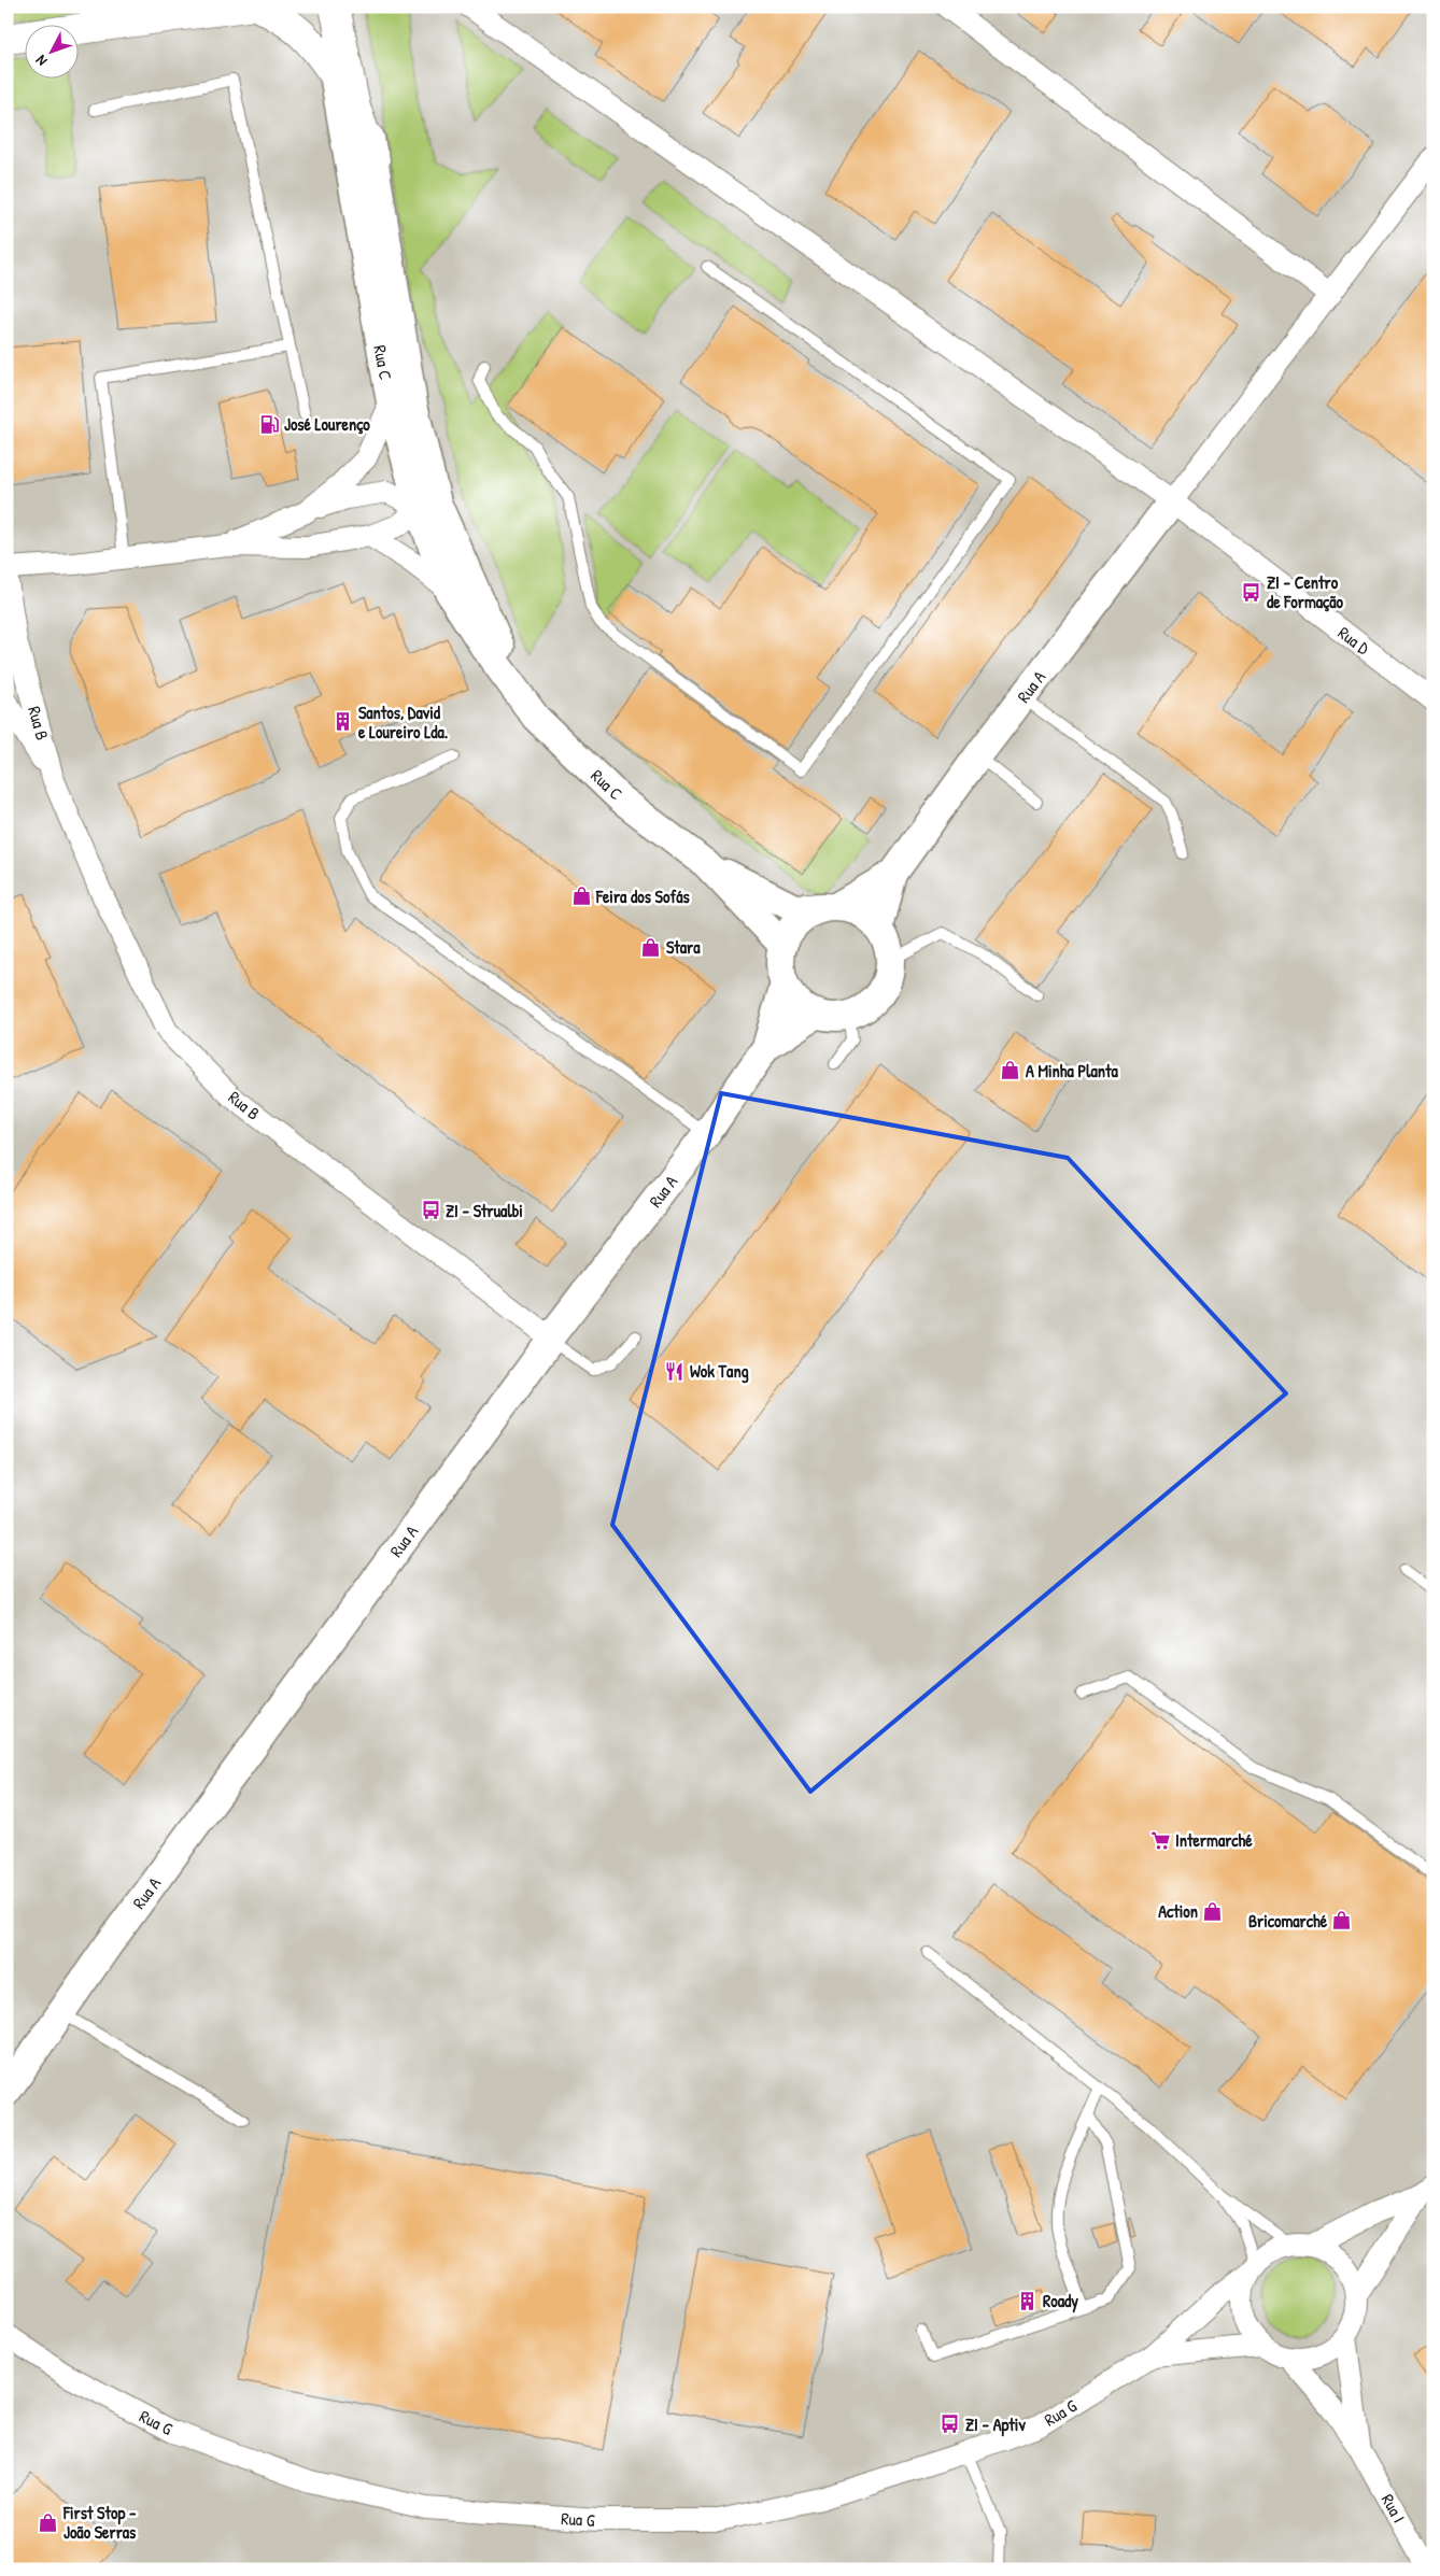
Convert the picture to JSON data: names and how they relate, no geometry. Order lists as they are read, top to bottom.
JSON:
{
  "streets": {
    "street": [
      "Rua C",
      "Rua D",
      "Rua A",
      "Rua B",
      "Rua G",
      "Rua I"
    ]
  },
  "crossings": [
    ["Rua C", "Rua A"],
    ["Rua D", "Rua A"],
    ["Rua A", "Rua B"],
    ["Rua G", "Rua I"]
  ],
  "places": {
    "fuel station": ["José Lourenço"],
    "bus stop": ["ZI - Centro de Formação", "ZI - Strualbi", "ZI - Aptiv"],
    "building": ["Santos, David e Loureiro Lda.", "Roady"],
    "shop": [
      "Feira dos Sofás",
      "Stara",
      "A Minha Planta",
      "Action",
      "Bricomarché",
      "First Stop - João Serras"
    ],
    "restaurant": ["Wok Tang"],
    "supermarket": ["Intermarché"]
  },
  "north": "bottom left"
}
